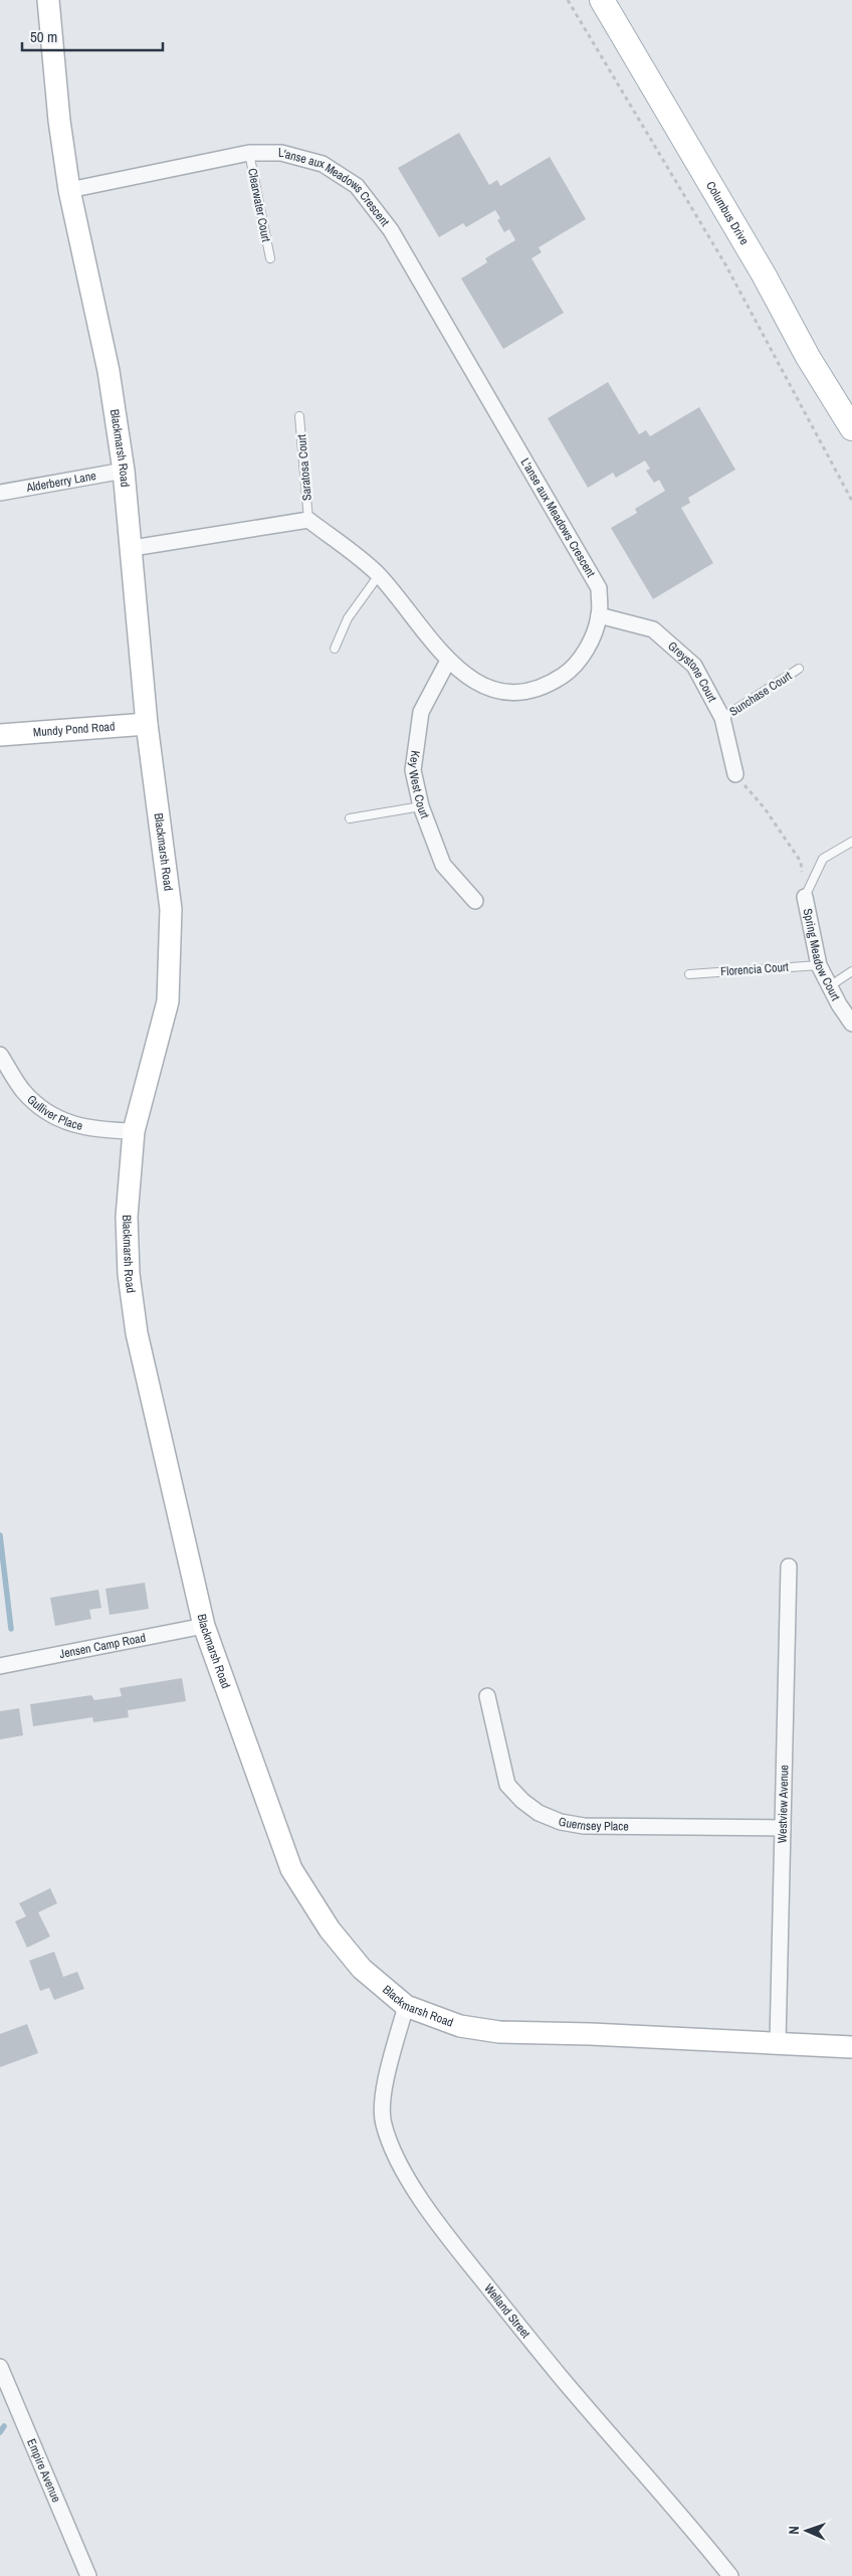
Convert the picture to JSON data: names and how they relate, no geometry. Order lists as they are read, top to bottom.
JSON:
{
  "streets": {
    "main road": ["Columbus Drive"],
    "street": [
      "L'anse aux Meadows Crescent",
      "Blackmarsh Road",
      "Alderberry Lane",
      "Greystone Court",
      "Mundy Pond Road",
      "Key West Court",
      "Spring Meadow Court",
      "Gulliver Place",
      "Jensen Camp Road",
      "Westview Avenue",
      "Guernsey Place",
      "Welland Street",
      "Empire Avenue"
    ],
    "lane": [
      "Clearwater Court",
      "Saratosa Court",
      "Sunchase Court",
      "Florencia Court"
    ]
  },
  "crossings": [
    ["L'anse aux Meadows Crescent", "Clearwater Court"],
    ["L'anse aux Meadows Crescent", "Blackmarsh Road"],
    ["L'anse aux Meadows Crescent", "Saratosa Court"],
    ["L'anse aux Meadows Crescent", "Greystone Court"],
    ["L'anse aux Meadows Crescent", "Key West Court"],
    ["Blackmarsh Road", "Alderberry Lane"],
    ["Blackmarsh Road", "Mundy Pond Road"],
    ["Blackmarsh Road", "Gulliver Place"],
    ["Blackmarsh Road", "Jensen Camp Road"],
    ["Blackmarsh Road", "Westview Avenue"],
    ["Blackmarsh Road", "Welland Street"],
    ["Greystone Court", "Sunchase Court"],
    ["Spring Meadow Court", "Florencia Court"],
    ["Westview Avenue", "Guernsey Place"]
  ],
  "scale_bar": "50 m",
  "north": "left"
}
